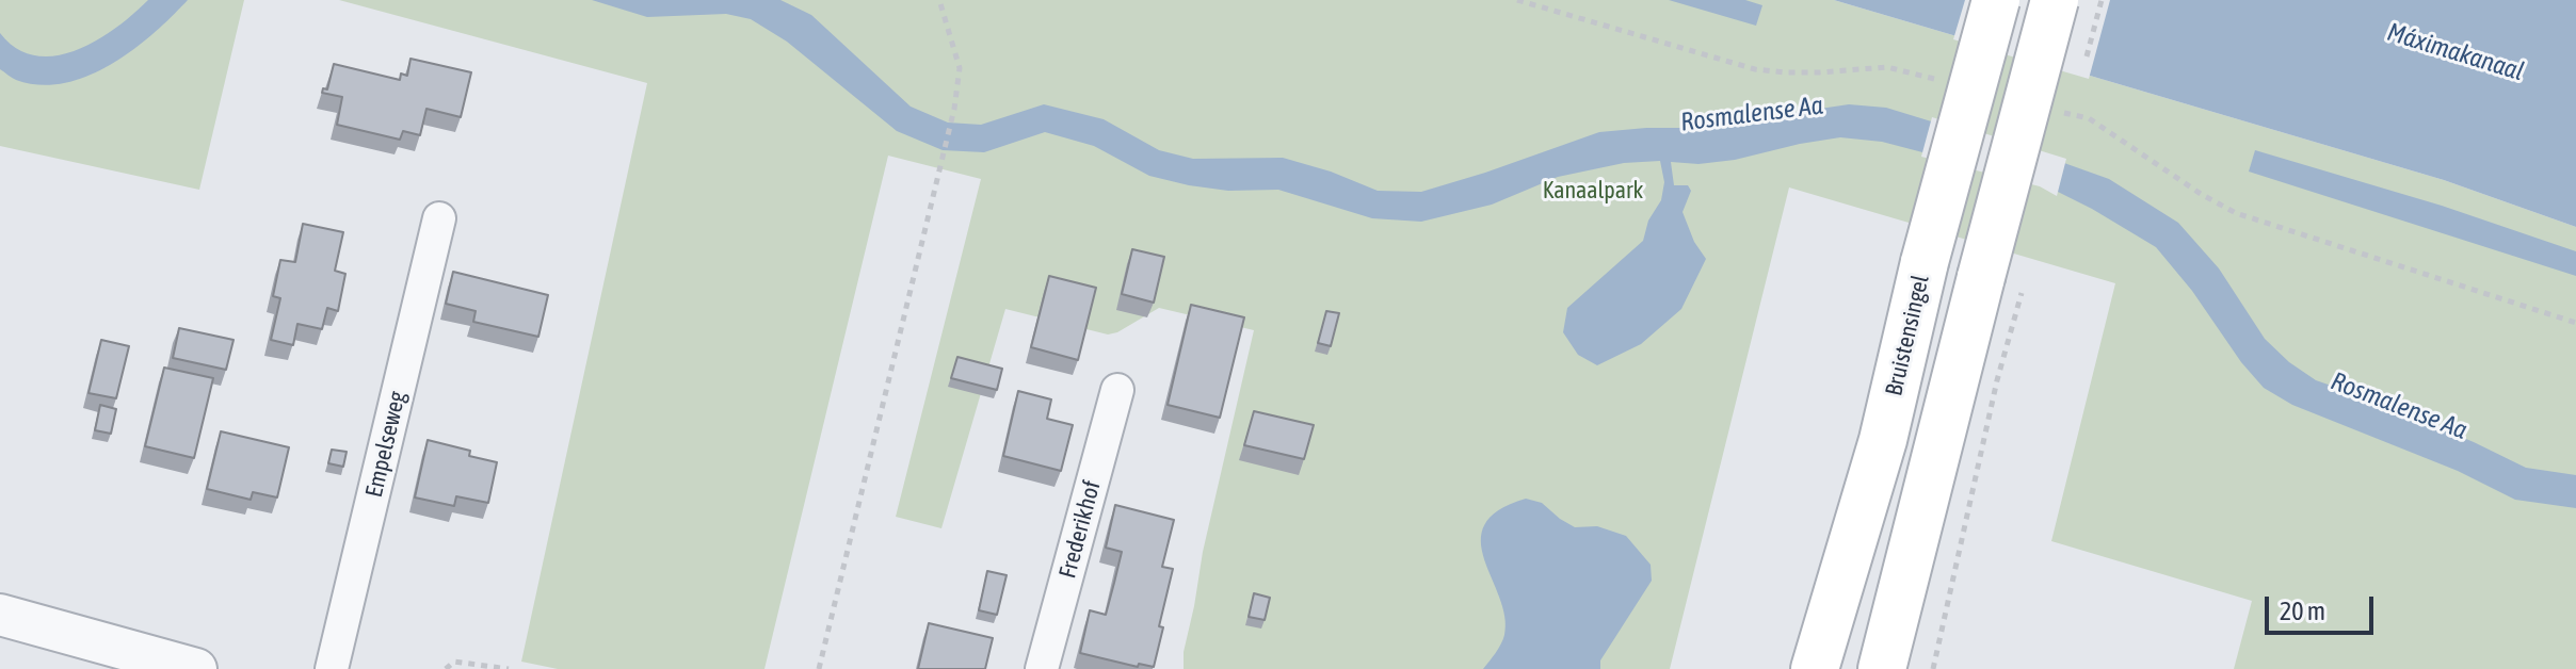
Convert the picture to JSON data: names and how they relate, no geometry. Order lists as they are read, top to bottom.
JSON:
{
  "streets": {
    "main road": ["Bruistensingel"],
    "street": ["Empelseweg", "Frederikhof"]
  },
  "water": ["Máximakanaal", "Rosmalense Aa"],
  "parks": ["Kanaalpark"],
  "scale_bar": "20 m"
}
